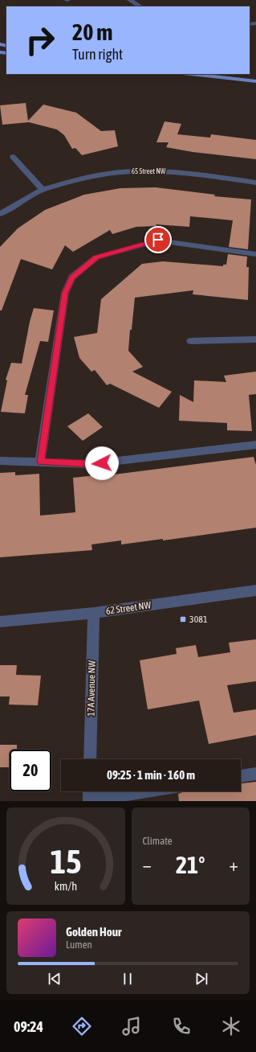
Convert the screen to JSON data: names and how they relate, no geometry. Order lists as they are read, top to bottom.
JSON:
{
  "streets": {
    "street": ["65 Street NW", "62 Street NW", "17A Avenue NW"]
  },
  "crossings": [
    ["62 Street NW", "17A Avenue NW"]
  ],
  "places": {
    "transit": ["3081"]
  },
  "page": {
    "turn": ["20 m", "Turn right"],
    "limit": "20",
    "trip": "09:25 · 1 min · 160 m",
    "tile": "Climate",
    "heat": ["−", "21°", "+"],
    "song": ["Golden Hour", "Lumen"],
    "tabs": "09:24",
    "gauge": ["15", "km/h"]
  }
}
